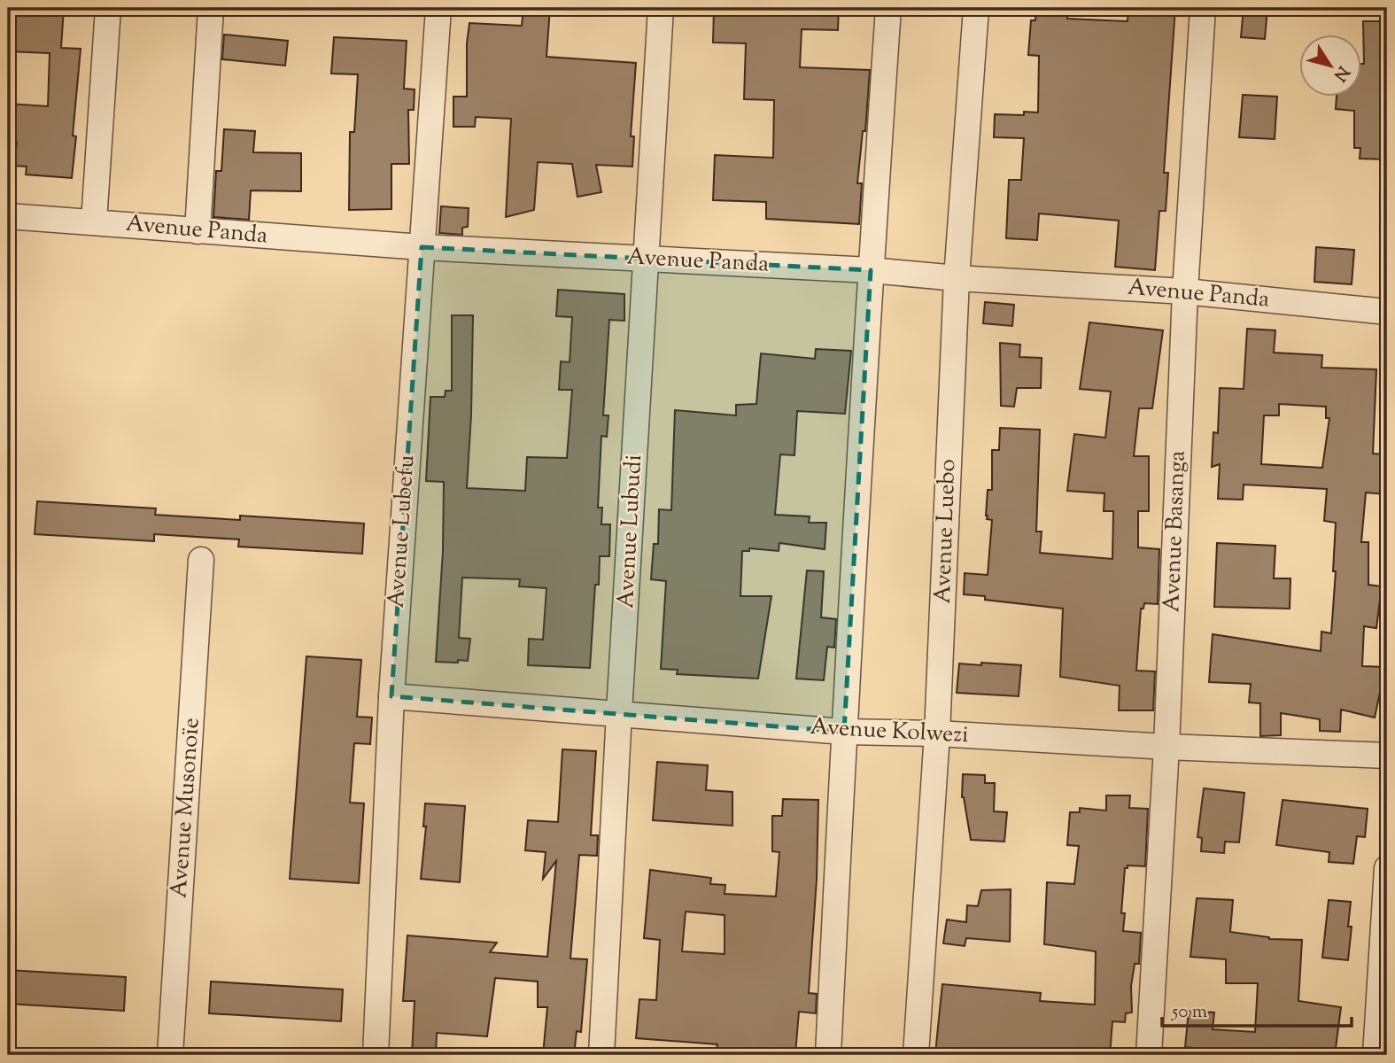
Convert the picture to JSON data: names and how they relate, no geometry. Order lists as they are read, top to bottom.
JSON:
{
  "streets": {
    "street": [
      "Avenue Panda",
      "Avenue Lubefu",
      "Avenue Lubudi",
      "Avenue Luebo",
      "Avenue Basanga",
      "Avenue Kolwezi",
      "Avenue Musonoïe"
    ]
  },
  "crossings": [
    ["Avenue Panda", "Avenue Lubefu"],
    ["Avenue Panda", "Avenue Lubudi"],
    ["Avenue Panda", "Avenue Luebo"],
    ["Avenue Panda", "Avenue Basanga"],
    ["Avenue Lubefu", "Avenue Kolwezi"],
    ["Avenue Lubudi", "Avenue Kolwezi"],
    ["Avenue Luebo", "Avenue Kolwezi"],
    ["Avenue Basanga", "Avenue Kolwezi"]
  ],
  "scale_bar": "50 m",
  "north": "bottom right"
}
